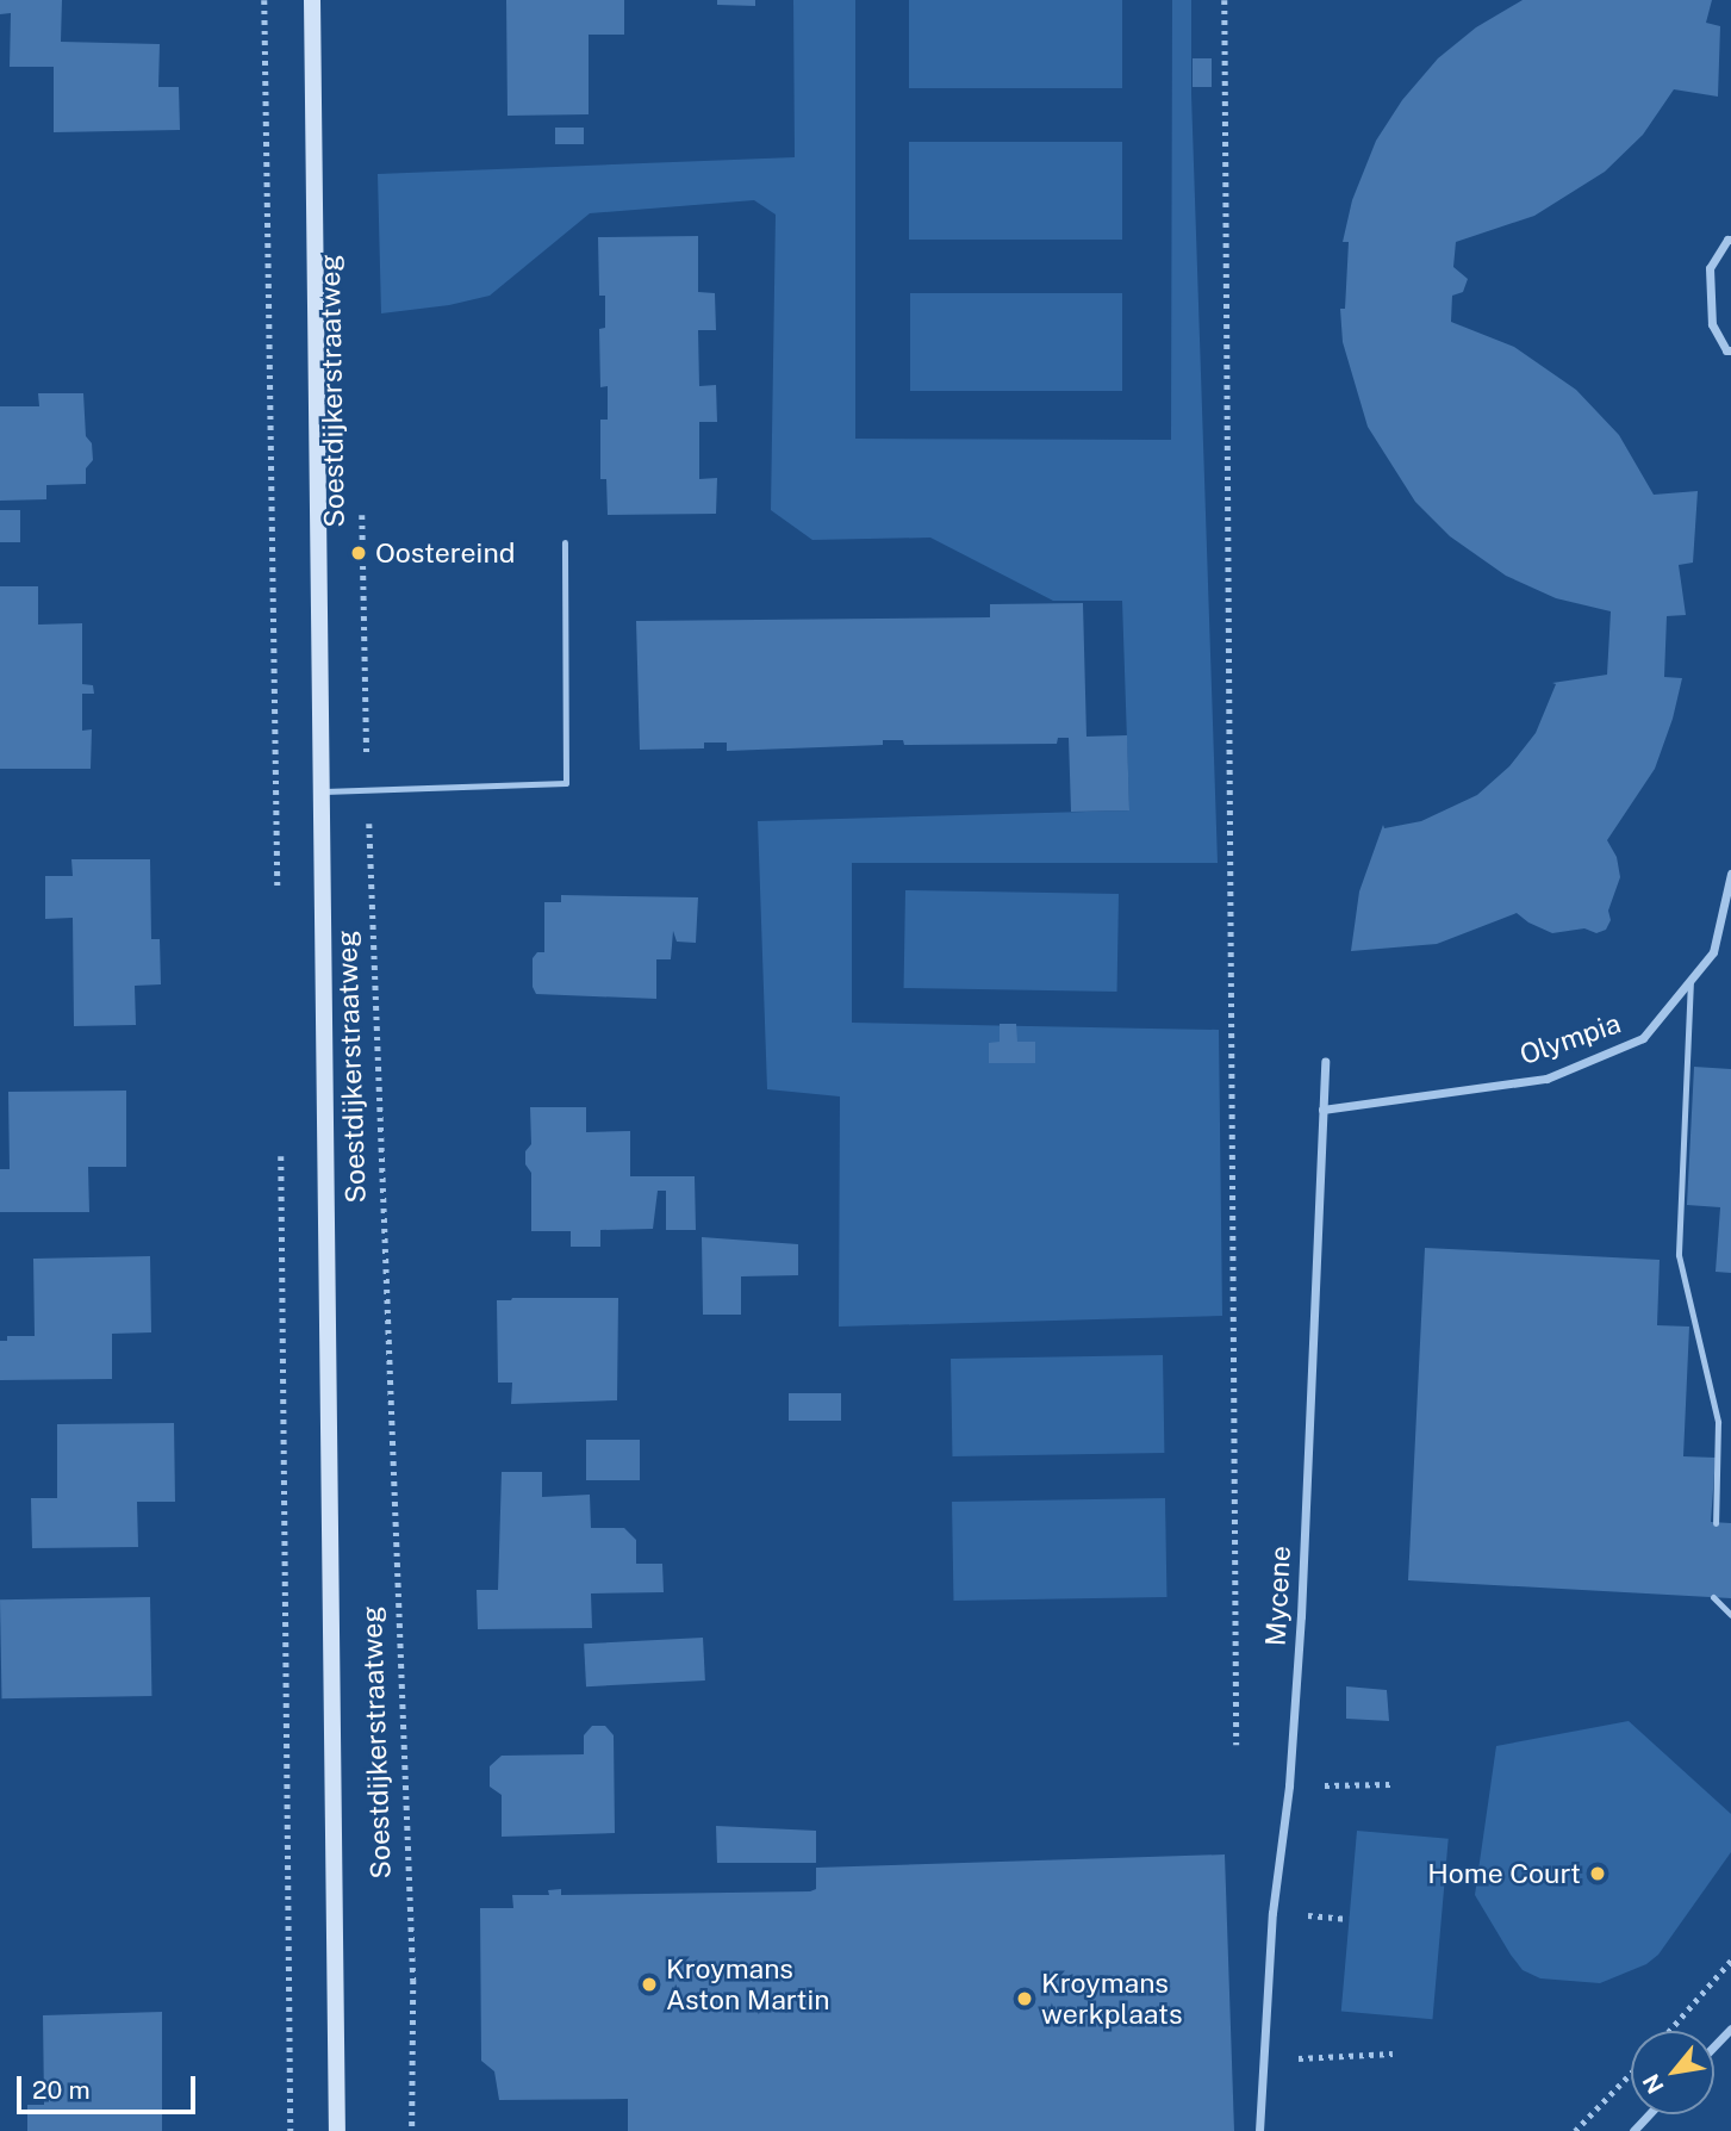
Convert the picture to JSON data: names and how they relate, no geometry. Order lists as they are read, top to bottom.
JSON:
{
  "streets": {
    "main road": ["Soestdijkerstraatweg"],
    "street": ["Olympia", "Mycene"]
  },
  "crossings": [
    ["Olympia", "Mycene"]
  ],
  "places": [
    "Oostereind",
    "Home Court",
    "Kroymans Aston Martin",
    "Kroymans werkplaats"
  ],
  "scale_bar": "20 m",
  "north": "bottom left"
}
